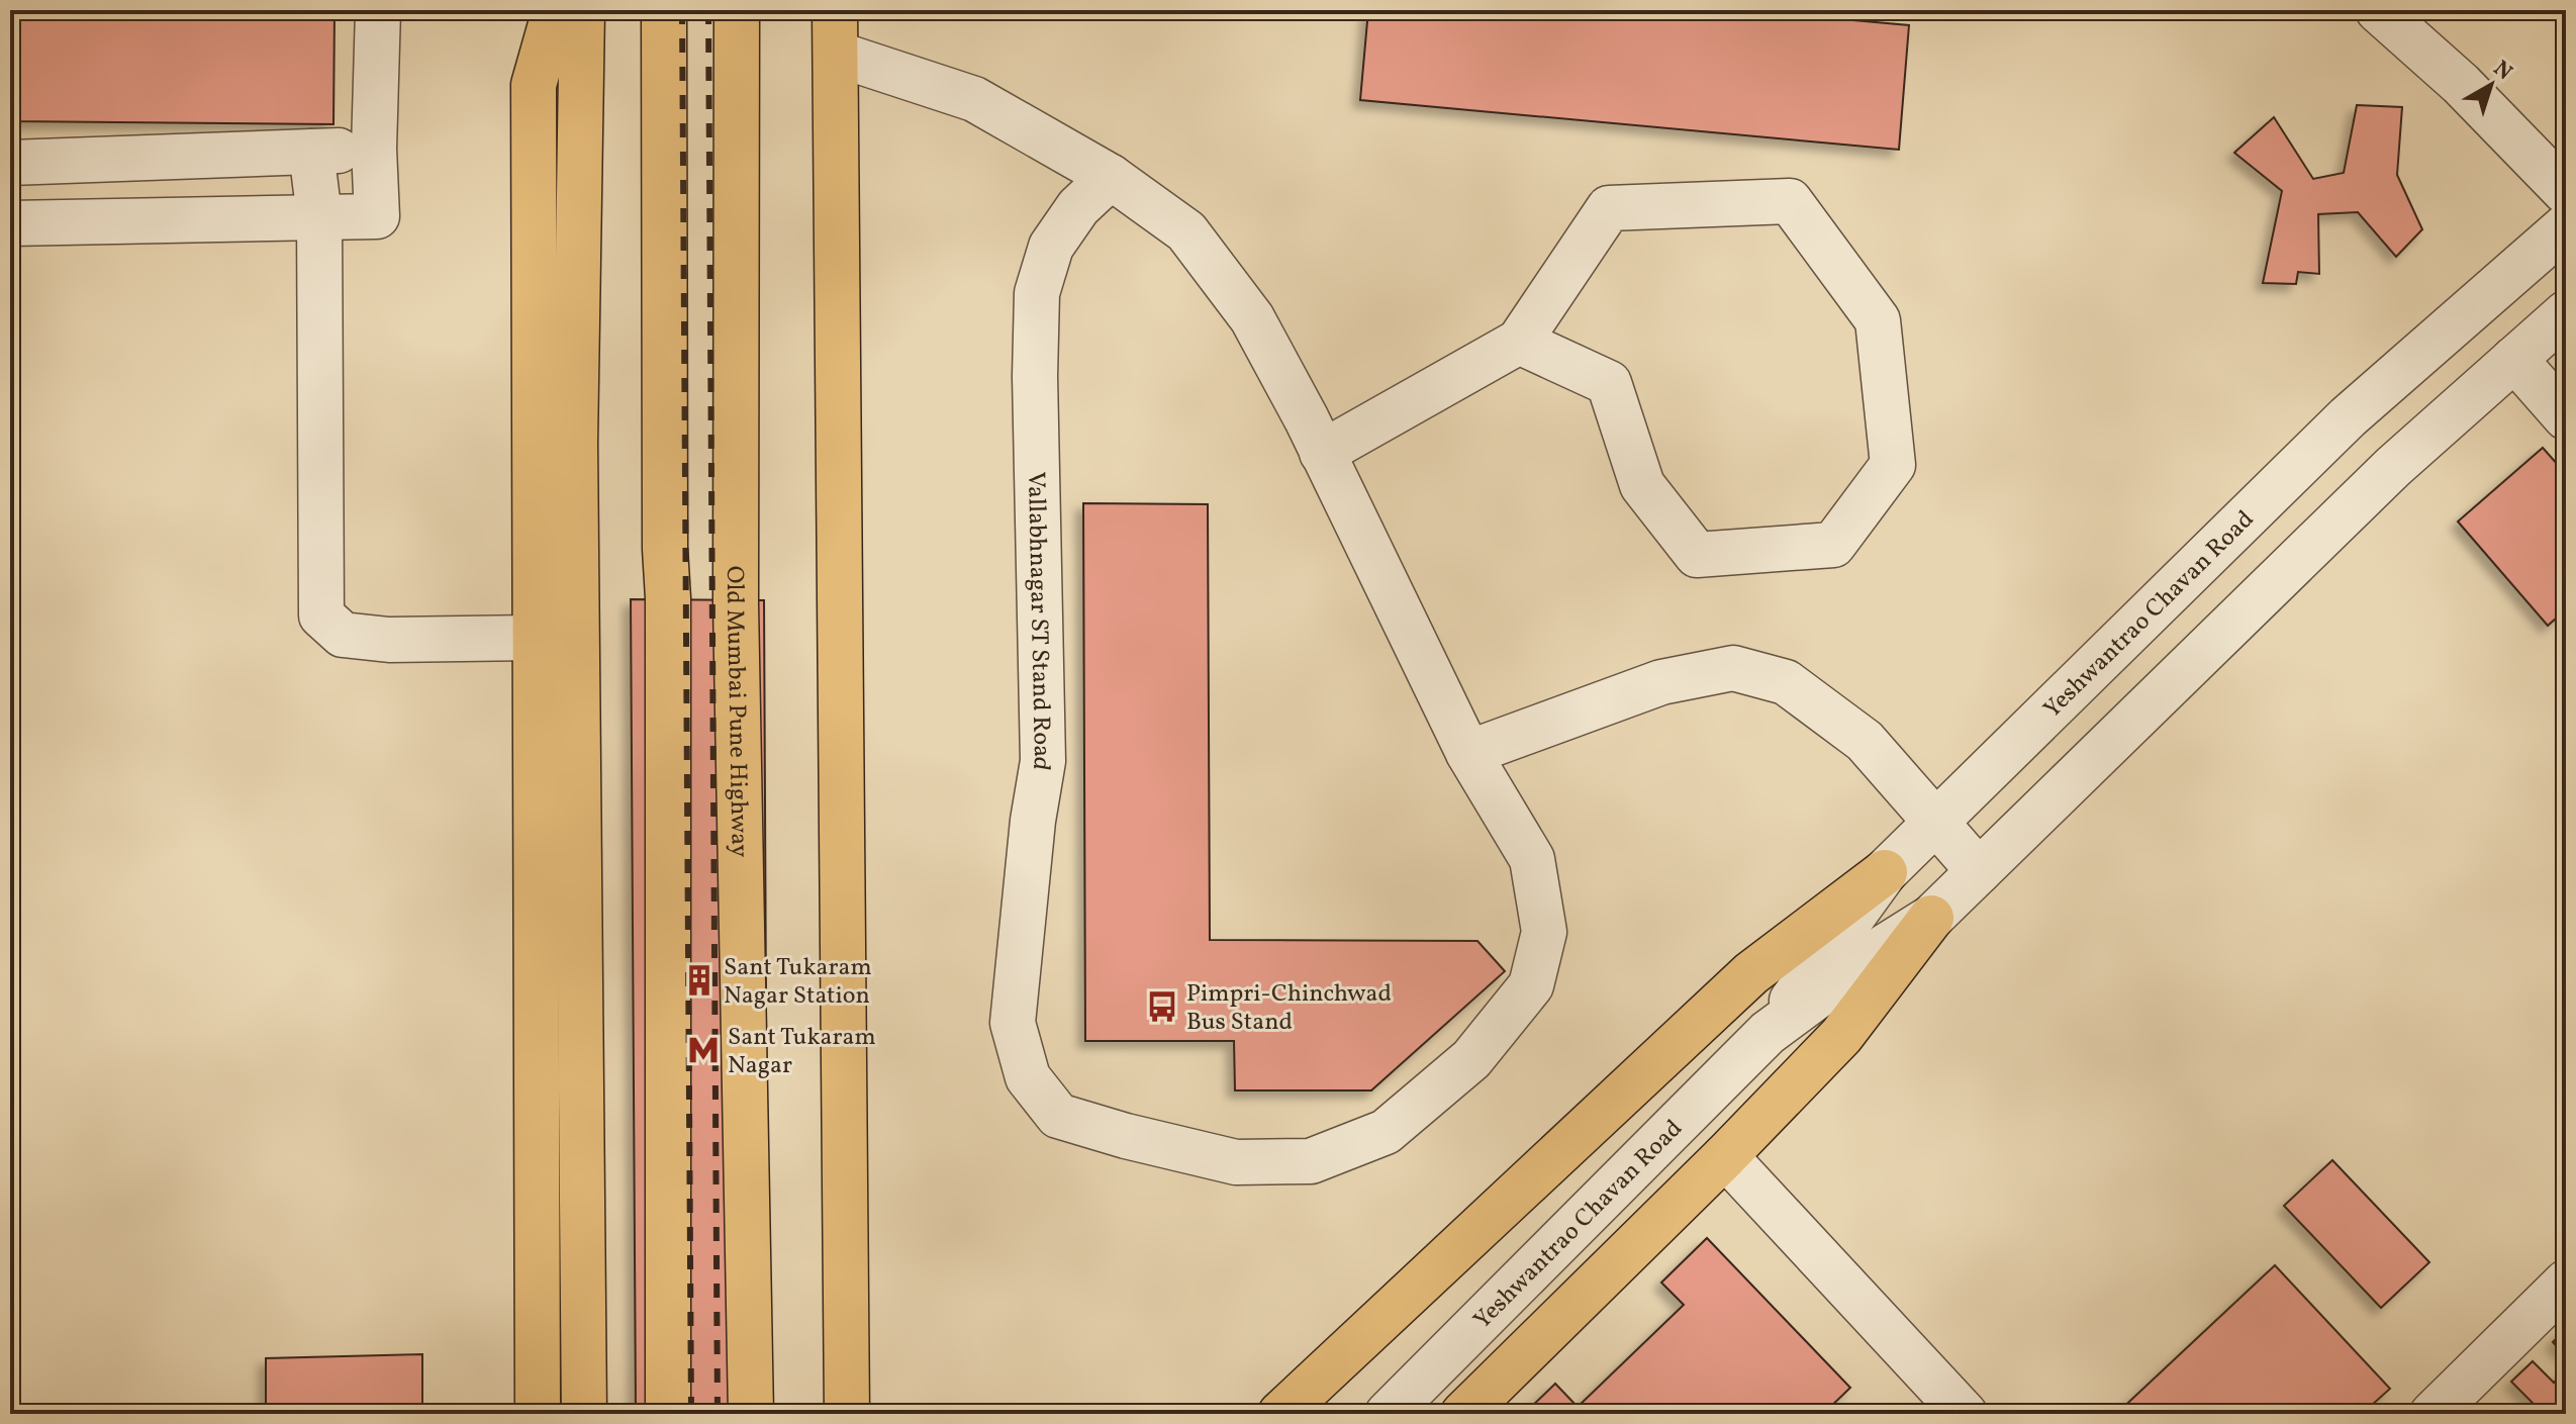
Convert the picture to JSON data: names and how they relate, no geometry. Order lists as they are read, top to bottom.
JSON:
{
  "streets": {
    "main road": ["Old Mumbai Pune Highway"],
    "street": ["Yeshwantrao Chavan Road", "Vallabhnagar ST Stand Road"]
  },
  "places": {
    "building": ["Sant Tukaram Nagar Station"],
    "bus stop": ["Pimpri-Chinchwad Bus Stand"],
    "metro station": ["Sant Tukaram Nagar"]
  },
  "north": "top right"
}
